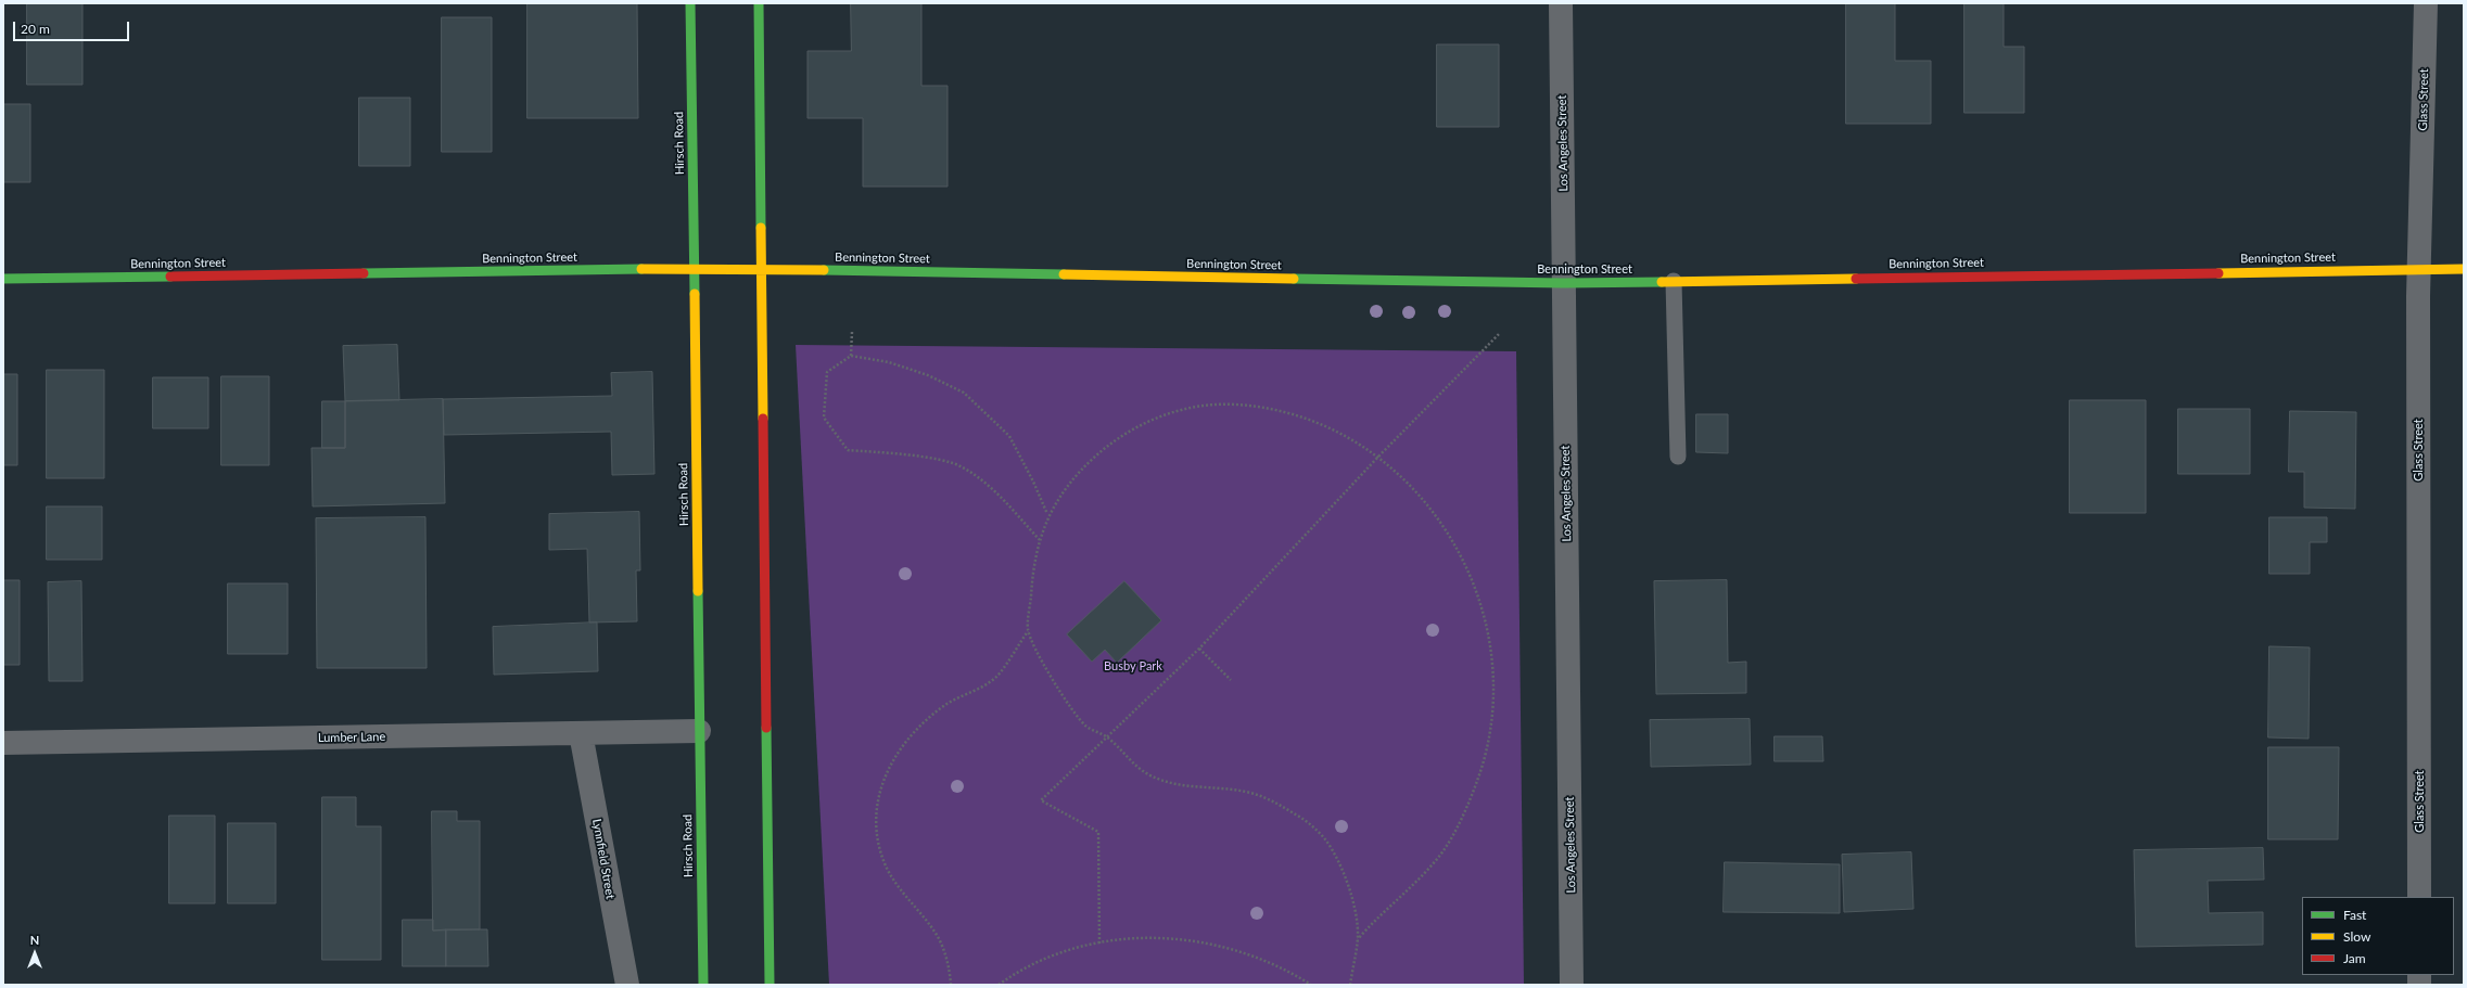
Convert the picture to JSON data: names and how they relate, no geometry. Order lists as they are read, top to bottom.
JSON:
{
  "streets": {
    "street": [
      "Glass Street",
      "Hirsch Road",
      "Los Angeles Street",
      "Bennington Street",
      "Lumber Lane",
      "Lynnfield Street"
    ]
  },
  "crossings": [
    ["Glass Street", "Bennington Street"],
    ["Hirsch Road", "Bennington Street"],
    ["Hirsch Road", "Lumber Lane"],
    ["Los Angeles Street", "Bennington Street"],
    ["Lumber Lane", "Lynnfield Street"]
  ],
  "parks": ["Busby Park"],
  "legend": ["Fast", "Slow", "Jam"],
  "scale_bar": "20 m",
  "north": "top"
}
